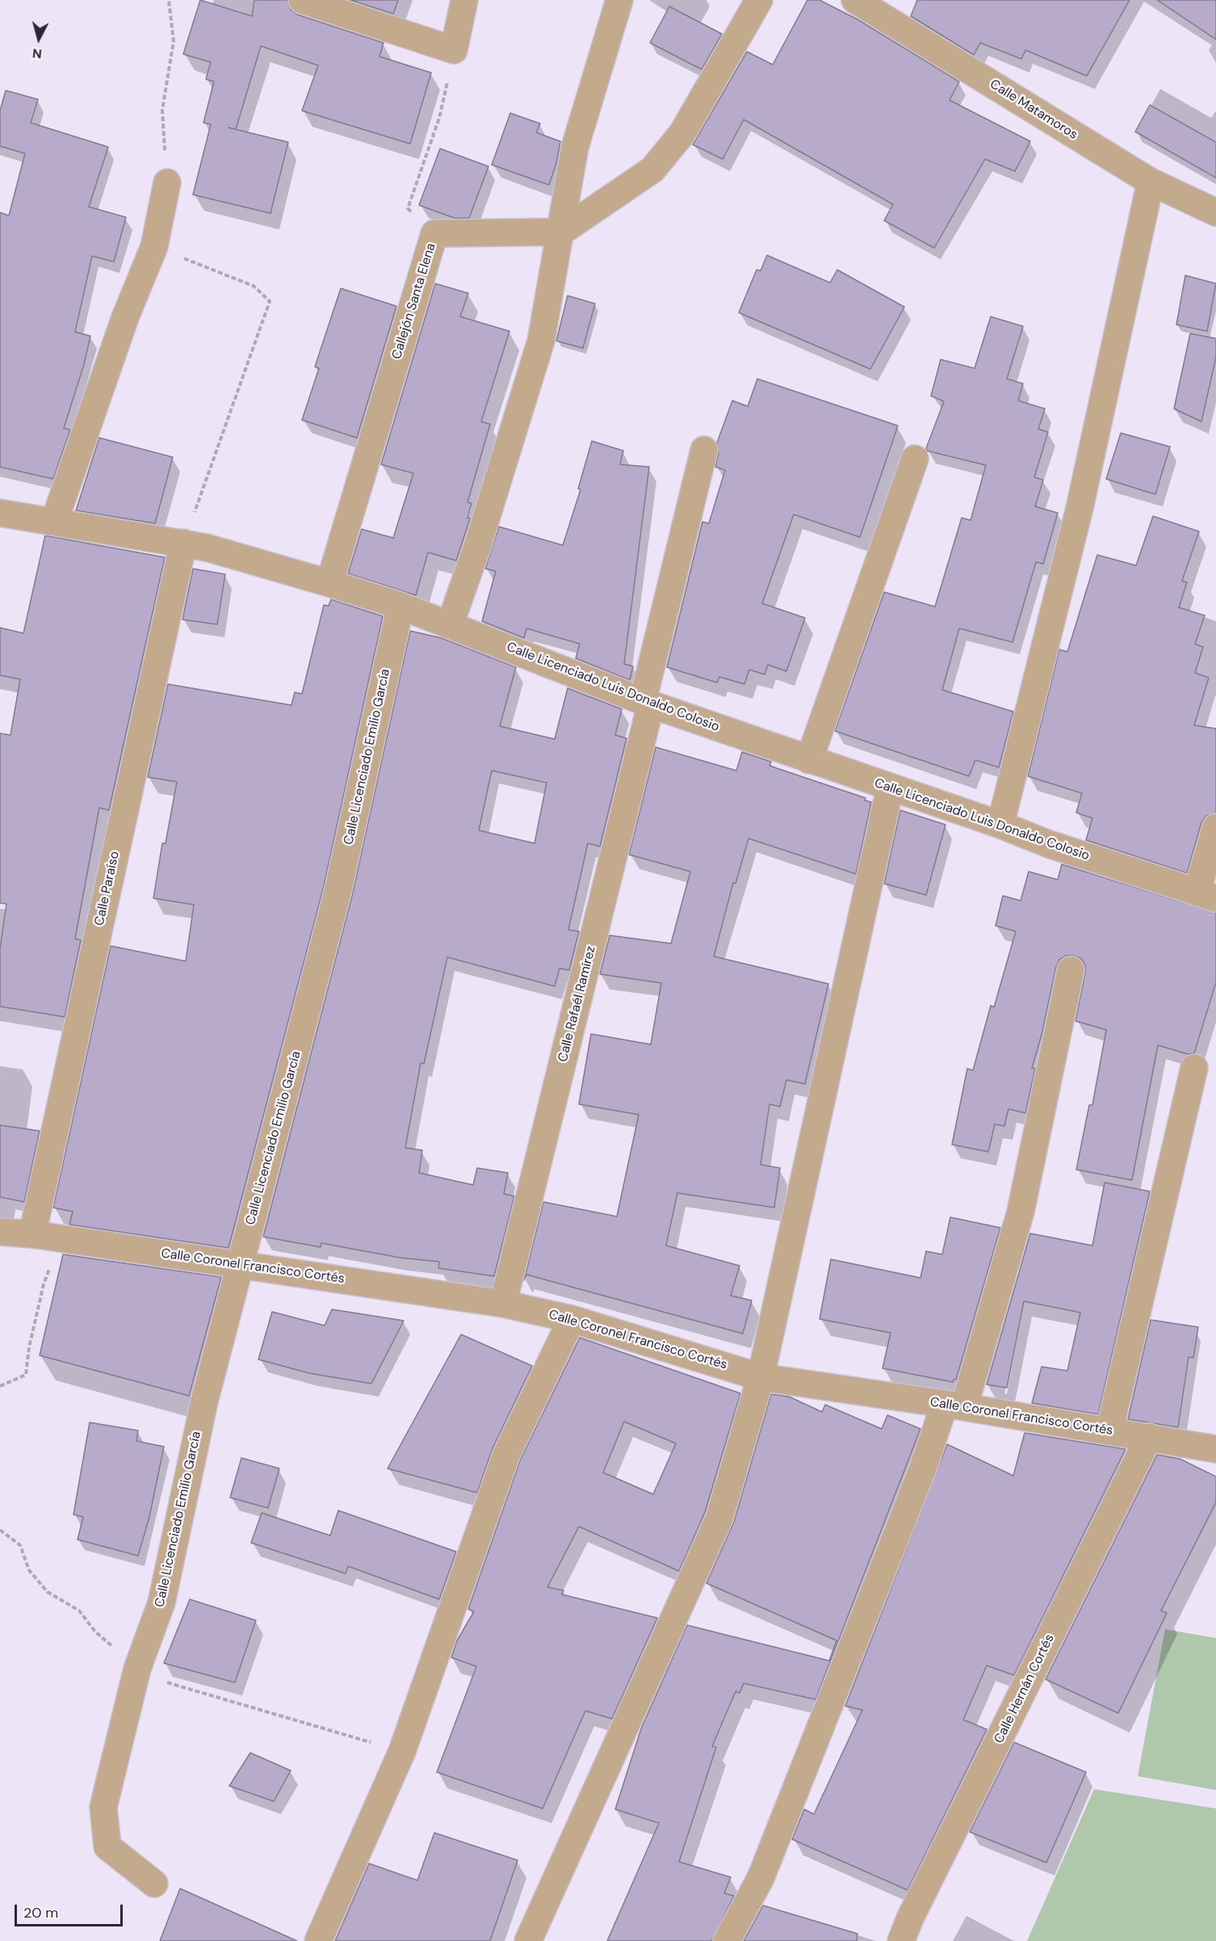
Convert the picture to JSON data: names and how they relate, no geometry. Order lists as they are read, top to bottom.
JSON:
{
  "streets": {
    "street": [
      "Calle Matamoros",
      "Callejón Santa Elena",
      "Calle Licenciado Luis Donaldo Colosio",
      "Calle Licenciado Emilio García",
      "Calle Paraíso",
      "Calle Rafaél Ramírez",
      "Calle Coronel Francisco Cortés",
      "Calle Hernán Cortés"
    ]
  },
  "crossings": [
    ["Callejón Santa Elena", "Calle Licenciado Luis Donaldo Colosio"],
    ["Calle Licenciado Luis Donaldo Colosio", "Calle Licenciado Emilio García"],
    ["Calle Licenciado Luis Donaldo Colosio", "Calle Paraíso"],
    ["Calle Licenciado Luis Donaldo Colosio", "Calle Rafaél Ramírez"],
    ["Calle Licenciado Emilio García", "Calle Coronel Francisco Cortés"],
    ["Calle Paraíso", "Calle Coronel Francisco Cortés"],
    ["Calle Rafaél Ramírez", "Calle Coronel Francisco Cortés"],
    ["Calle Coronel Francisco Cortés", "Calle Hernán Cortés"]
  ],
  "scale_bar": "20 m",
  "north": "bottom"
}
